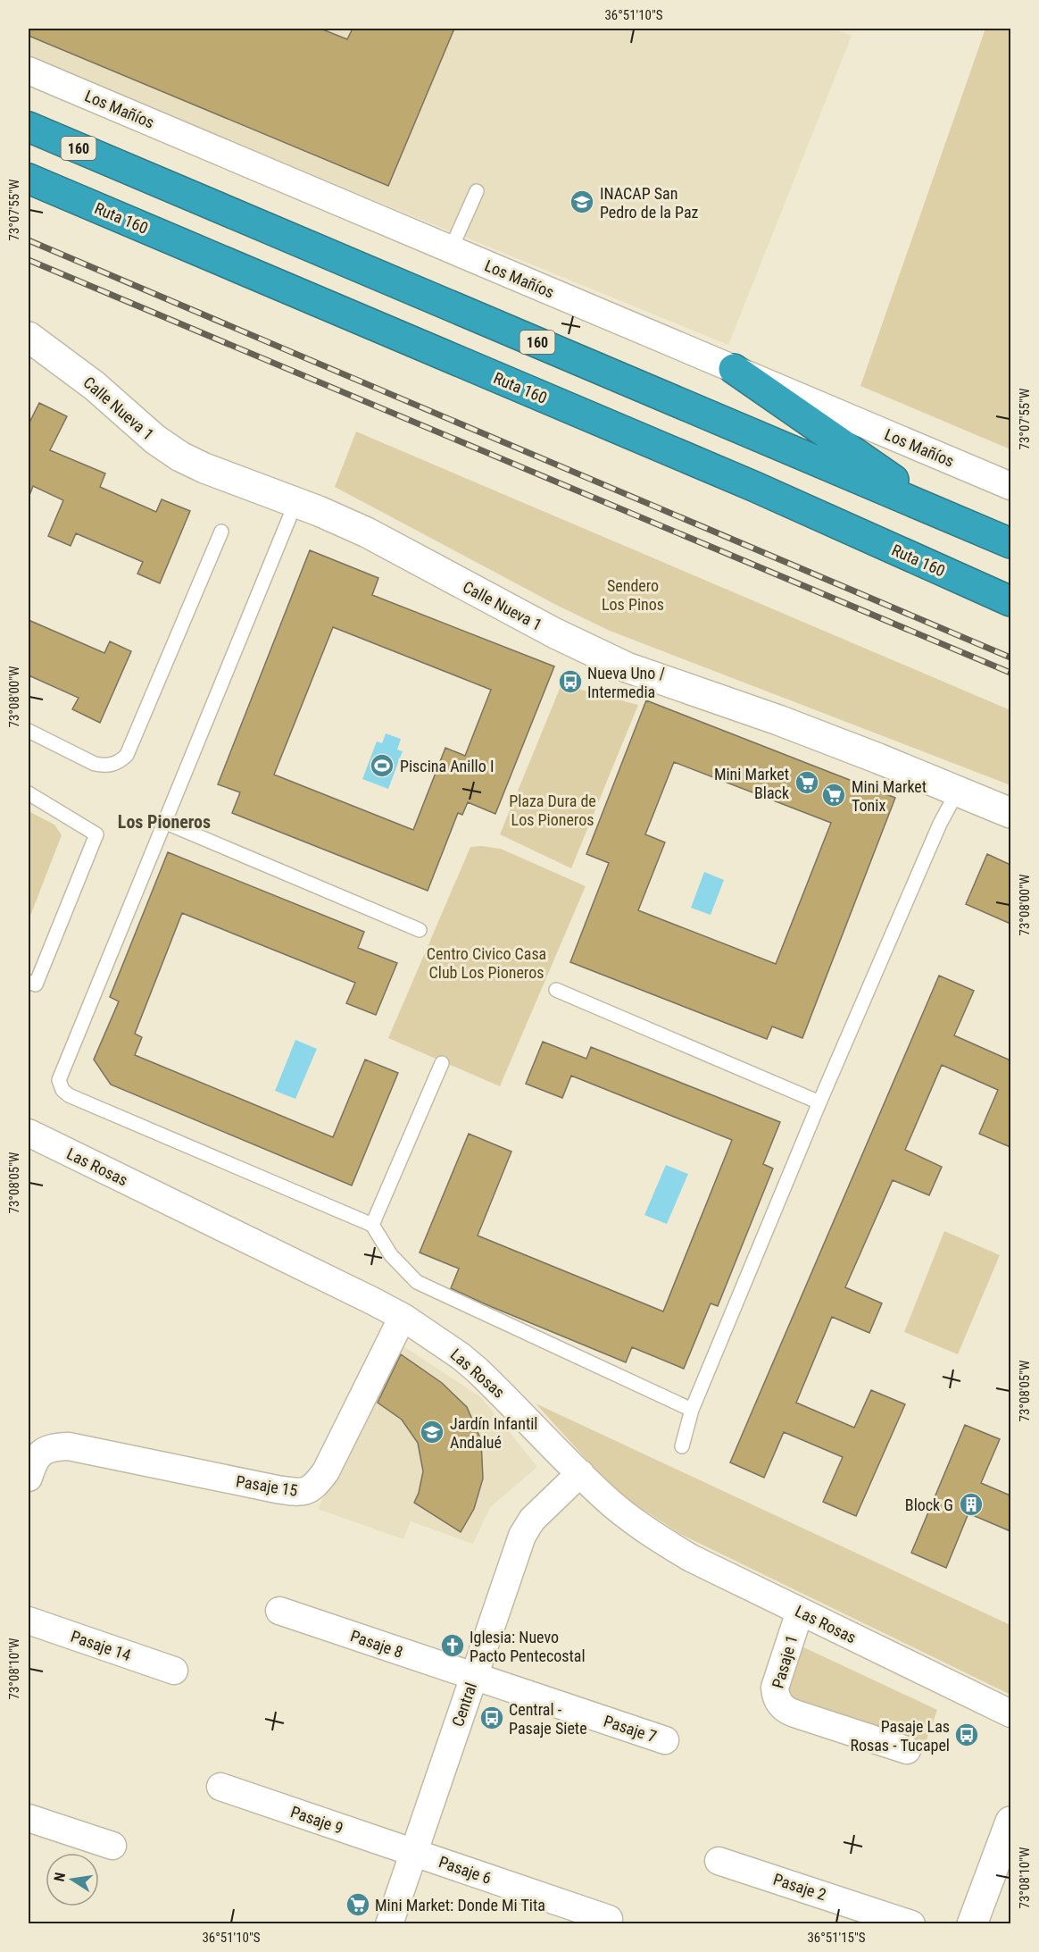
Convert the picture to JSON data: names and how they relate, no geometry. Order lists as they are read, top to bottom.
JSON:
{
  "streets": {
    "highway": ["160", "Ruta 160"],
    "main road": ["Calle Nueva 1"],
    "street": [
      "Los Mañíos",
      "Las Rosas",
      "Pasaje 15",
      "Pasaje 8",
      "Pasaje 14",
      "Pasaje 1",
      "Central",
      "Pasaje 7",
      "Pasaje 9",
      "Pasaje 6",
      "Pasaje 2"
    ]
  },
  "crossings": [
    ["Las Rosas", "Pasaje 15"],
    ["Las Rosas", "Pasaje 1"],
    ["Las Rosas", "Central"],
    ["Pasaje 8", "Central"],
    ["Pasaje 8", "Pasaje 7"],
    ["Central", "Pasaje 7"],
    ["Central", "Pasaje 9"],
    ["Central", "Pasaje 6"],
    ["Pasaje 9", "Pasaje 6"]
  ],
  "districts": ["Los Pioneros"],
  "parks": ["Sendero Los Pinos", "Plaza Dura de Los Pioneros", "Centro Civico Casa Club Los Pioneros"],
  "places": {
    "school or university": ["INACAP San Pedro de la Paz", "Jardín Infantil Andalué"],
    "bus stop": ["Nueva Uno / Intermedia", "Central - Pasaje Siete", "Pasaje Las Rosas - Tucapel"],
    "sports": ["Piscina Anillo I"],
    "supermarket": ["Mini Market Black", "Mini Market Tonix", "Mini Market: Donde Mi Tita"],
    "building": ["Block G"],
    "church": ["Iglesia: Nuevo Pacto Pentecostal"]
  },
  "north": "left",
  "coordinates": [
    "36°51'10\"S",
    "73°07'55\"W",
    "73°08'00\"W",
    "73°08'05\"W",
    "73°08'10\"W",
    "36°51'15\"S"
  ]
}
